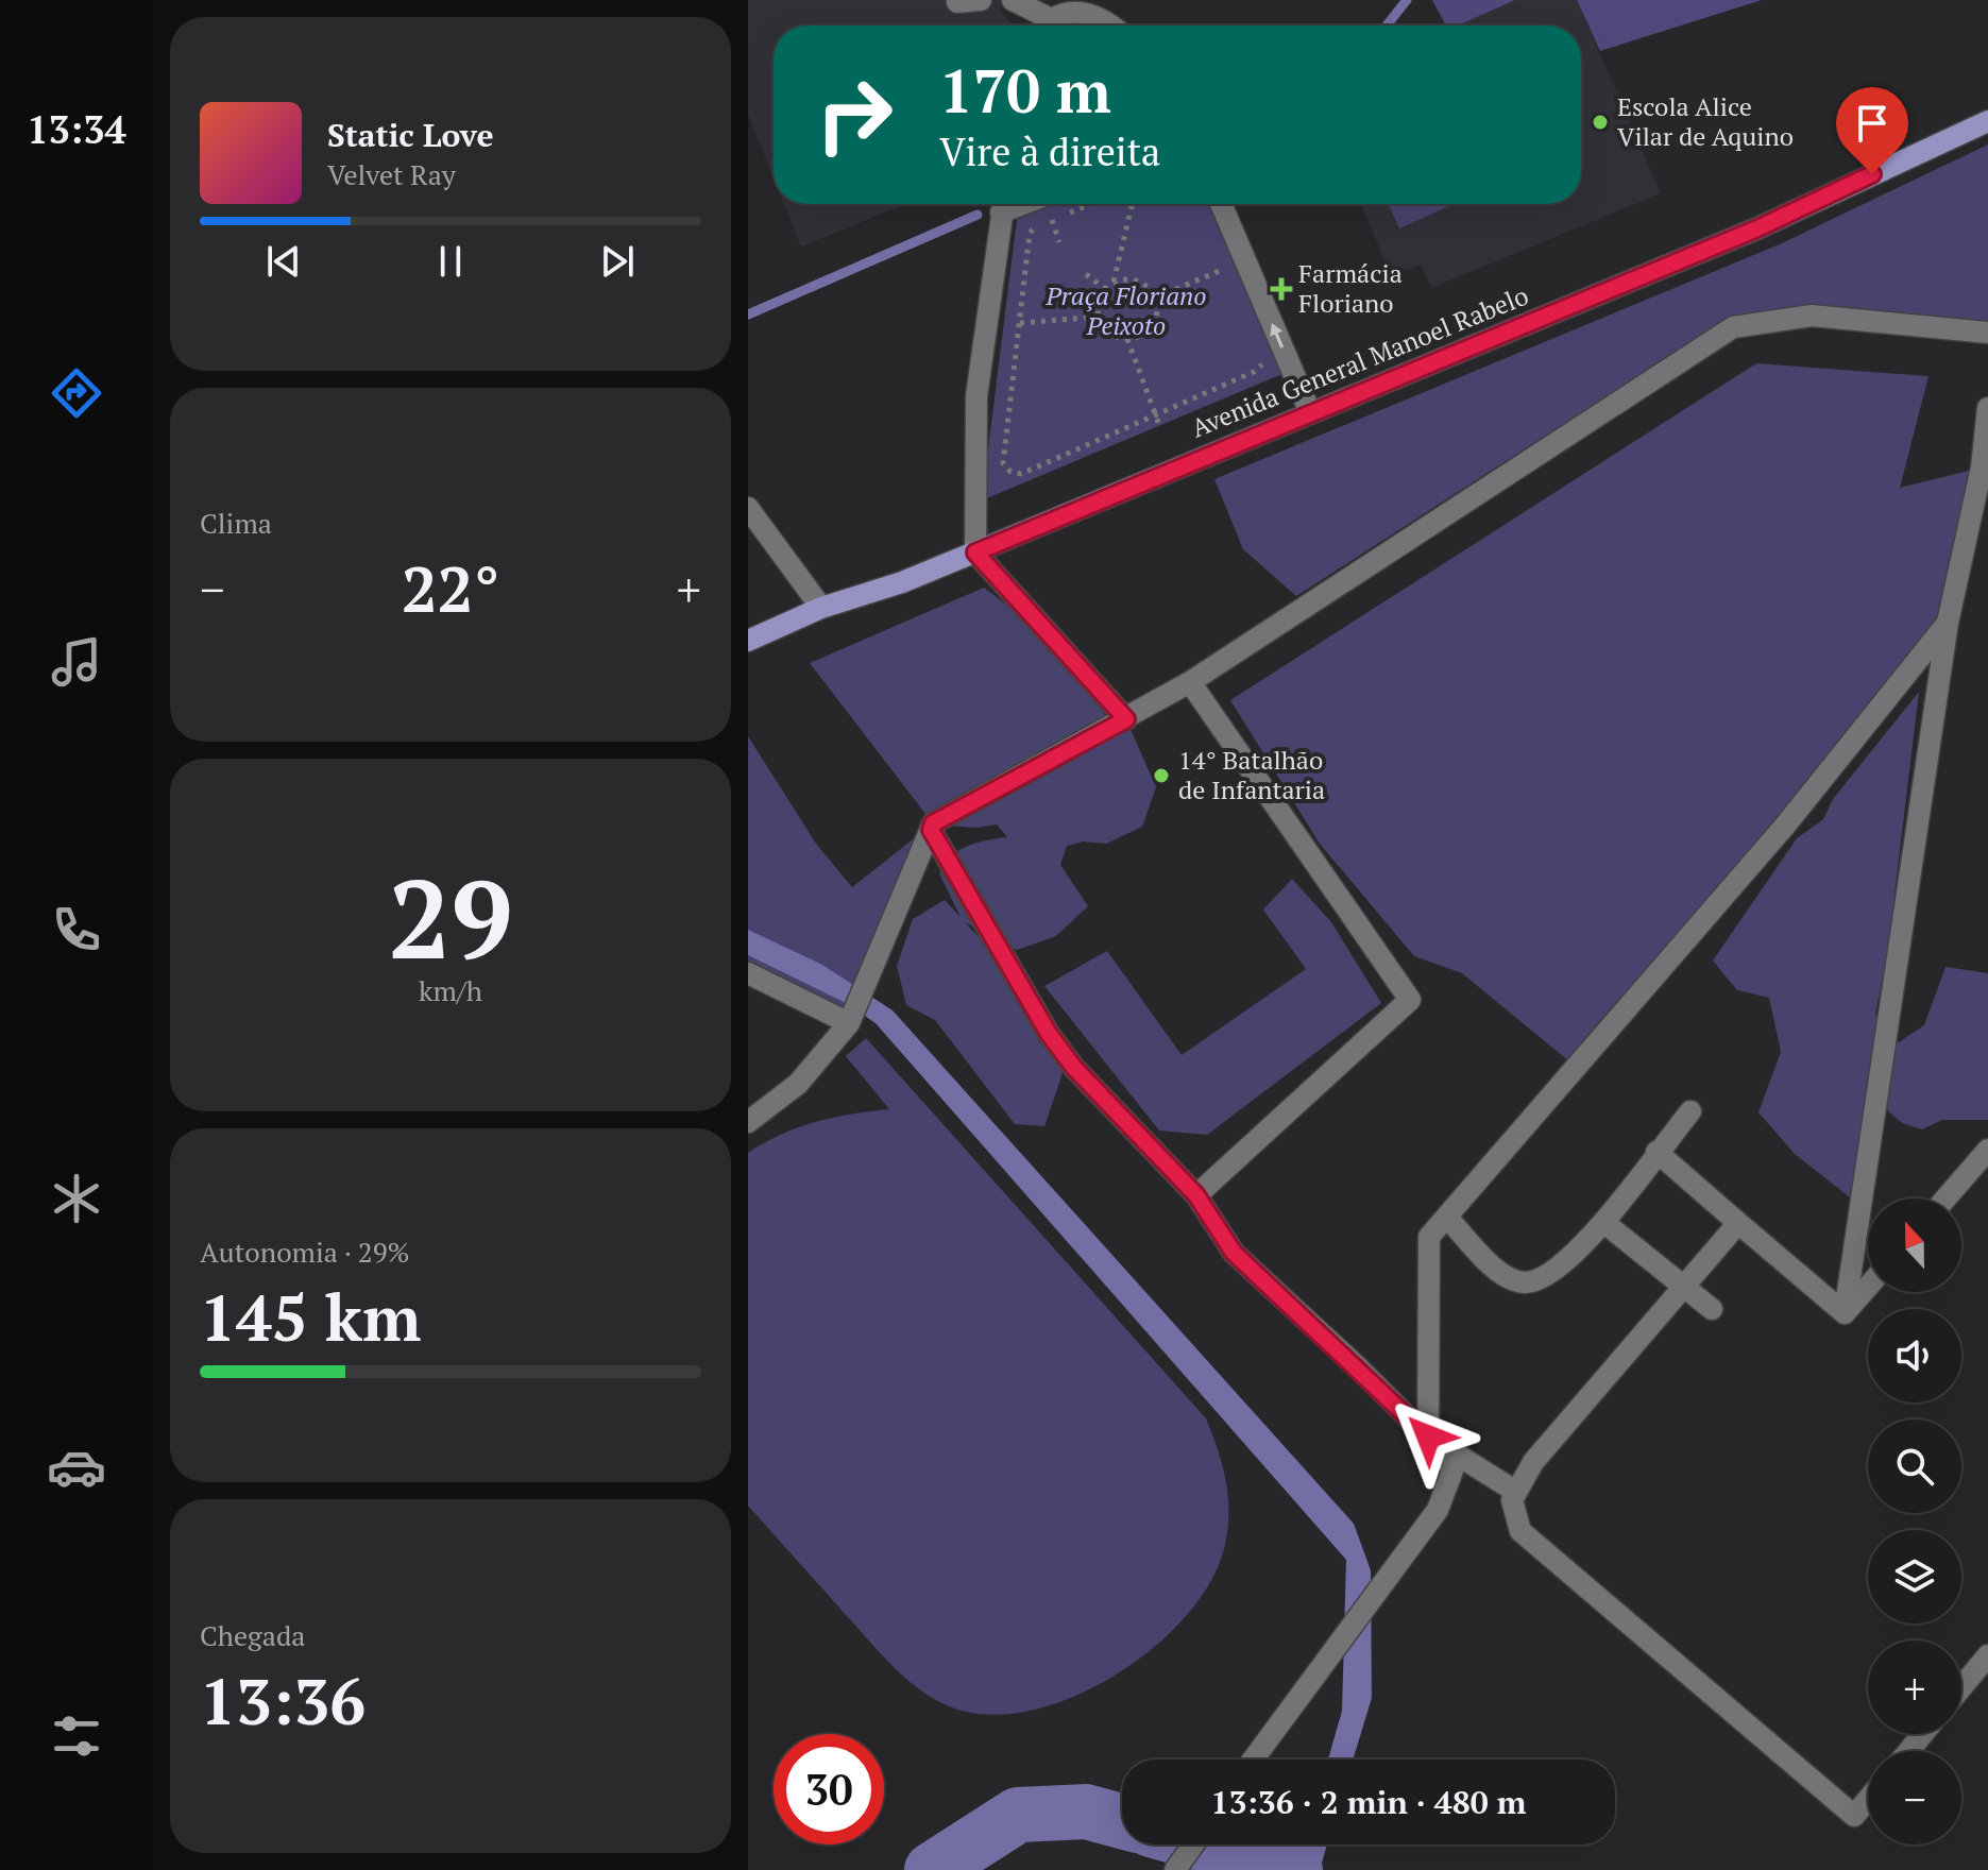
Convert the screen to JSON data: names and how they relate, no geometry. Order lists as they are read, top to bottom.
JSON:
{
  "streets": {
    "main road": ["Avenida General Manoel Rabelo"]
  },
  "parks": ["Praça Floriano Peixoto"],
  "places": {
    "other": ["Escola Alice Vilar de Aquino", "14° Batalhão de Infantaria"],
    "health": ["Farmácia Floriano"]
  },
  "north": "top",
  "page": {
    "tabs": "13:34",
    "turn": ["170 m", "Vire à direita"],
    "song": ["Static Love", "Velvet Ray"],
    "tile": [
      "Clima",
      ["29", "km/h"],
      ["Autonomia · 29%", "145 km"],
      ["Chegada", "13:36"]
    ],
    "heat": ["−", "22°", "+"],
    "map_buttons": ["+", "−"],
    "limit": "30",
    "trip": "13:36 · 2 min · 480 m"
  }
}
